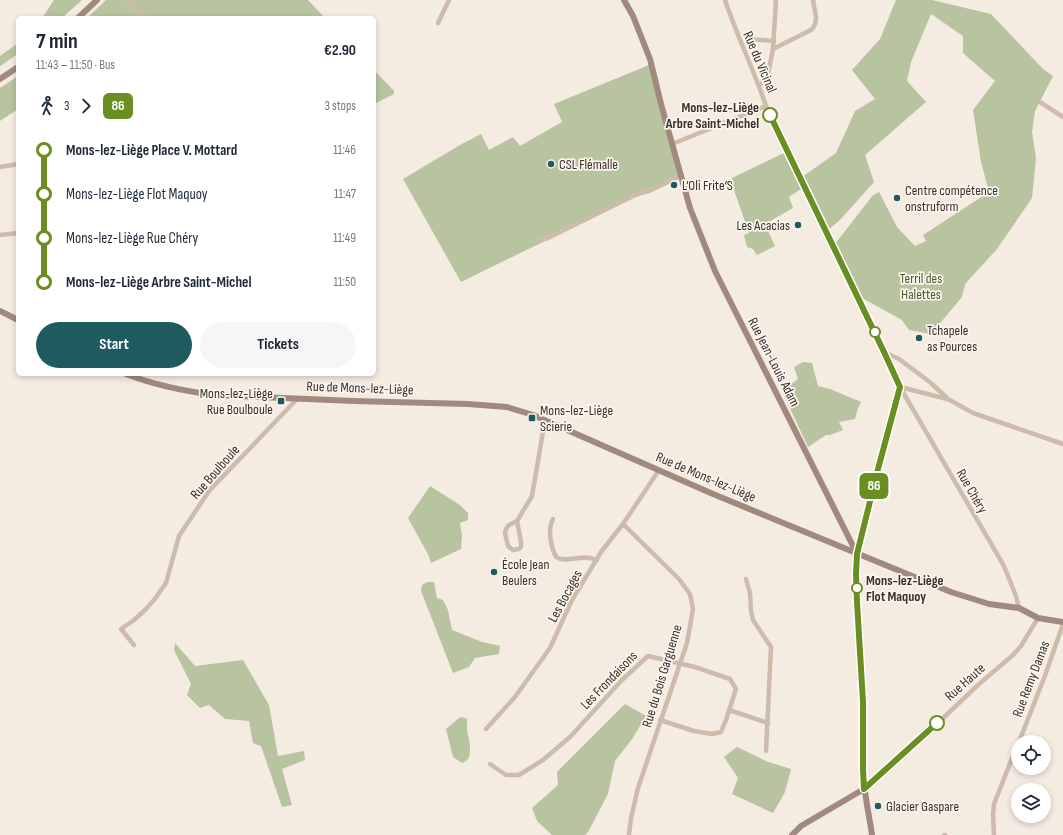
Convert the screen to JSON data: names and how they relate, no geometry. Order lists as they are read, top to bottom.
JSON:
{
  "streets": {
    "street": [
      "Rue du Vicinal",
      "Rue Jean-Louis Adam",
      "Rue de Mons-lez-Liège",
      "Rue Boulboule",
      "Rue Chéry",
      "Les Bocages",
      "Rue du Bois Garguenne",
      "Rue Remy Damas",
      "Les Frondaisons",
      "Rue Haute"
    ]
  },
  "crossings": [
    ["Rue du Vicinal", "Rue Chéry"],
    ["Rue Jean-Louis Adam", "Rue de Mons-lez-Liège"],
    ["Rue de Mons-lez-Liège", "Rue Boulboule"],
    ["Rue de Mons-lez-Liège", "Rue Chéry"],
    ["Rue de Mons-lez-Liège", "Les Bocages"],
    ["Les Bocages", "Rue du Bois Garguenne"],
    ["Rue du Bois Garguenne", "Les Frondaisons"]
  ],
  "parks": ["Terril des Halettes"],
  "places": {
    "other": [
      "Mons-lez-Liège Arbre Saint-Michel",
      "CSL Flémalle",
      "L’Oli Frite’S",
      "Centre compétence onstruform",
      "Les Acacias",
      "Tchapele as Pources",
      "École Jean Beulers",
      "Mons-lez-Liège Flot Maquoy",
      "Glacier Gaspare"
    ],
    "transit": ["Mons-lez-Liège Rue Boulboule", "Mons-lez-Liège Scierie"]
  },
  "lines": ["bus line 86"],
  "page": {
    "on_map": "86",
    "heading": ["7 min", "11:43 – 11:50 · Bus", "€2.90"],
    "legs": ["3", "86", "3 stops"],
    "list": [
      {
        "name": "Mons-lez-Liège Place V. Mottard",
        "value": "11:46"
      },
      {
        "name": "Mons-lez-Liège Flot Maquoy",
        "value": "11:47"
      },
      {
        "name": "Mons-lez-Liège Rue Chéry",
        "value": "11:49"
      },
      {
        "name": "Mons-lez-Liège Arbre Saint-Michel",
        "value": "11:50"
      }
    ],
    "buttons": ["Start", "Tickets"]
  }
}
